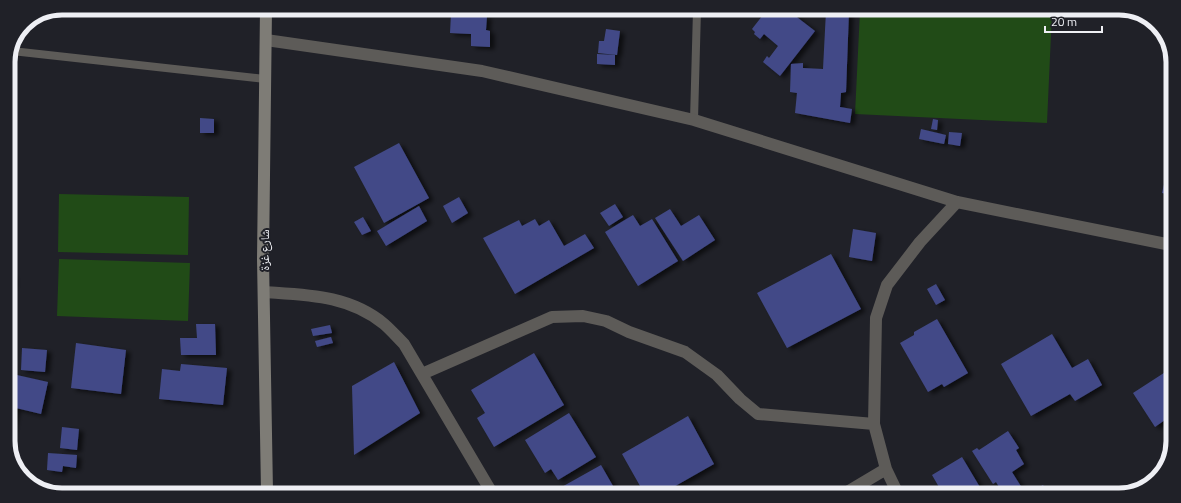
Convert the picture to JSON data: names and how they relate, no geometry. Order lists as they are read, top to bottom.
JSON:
{
  "streets": {
    "main road": ["شارع غزة"]
  },
  "scale_bar": "20 m"
}
